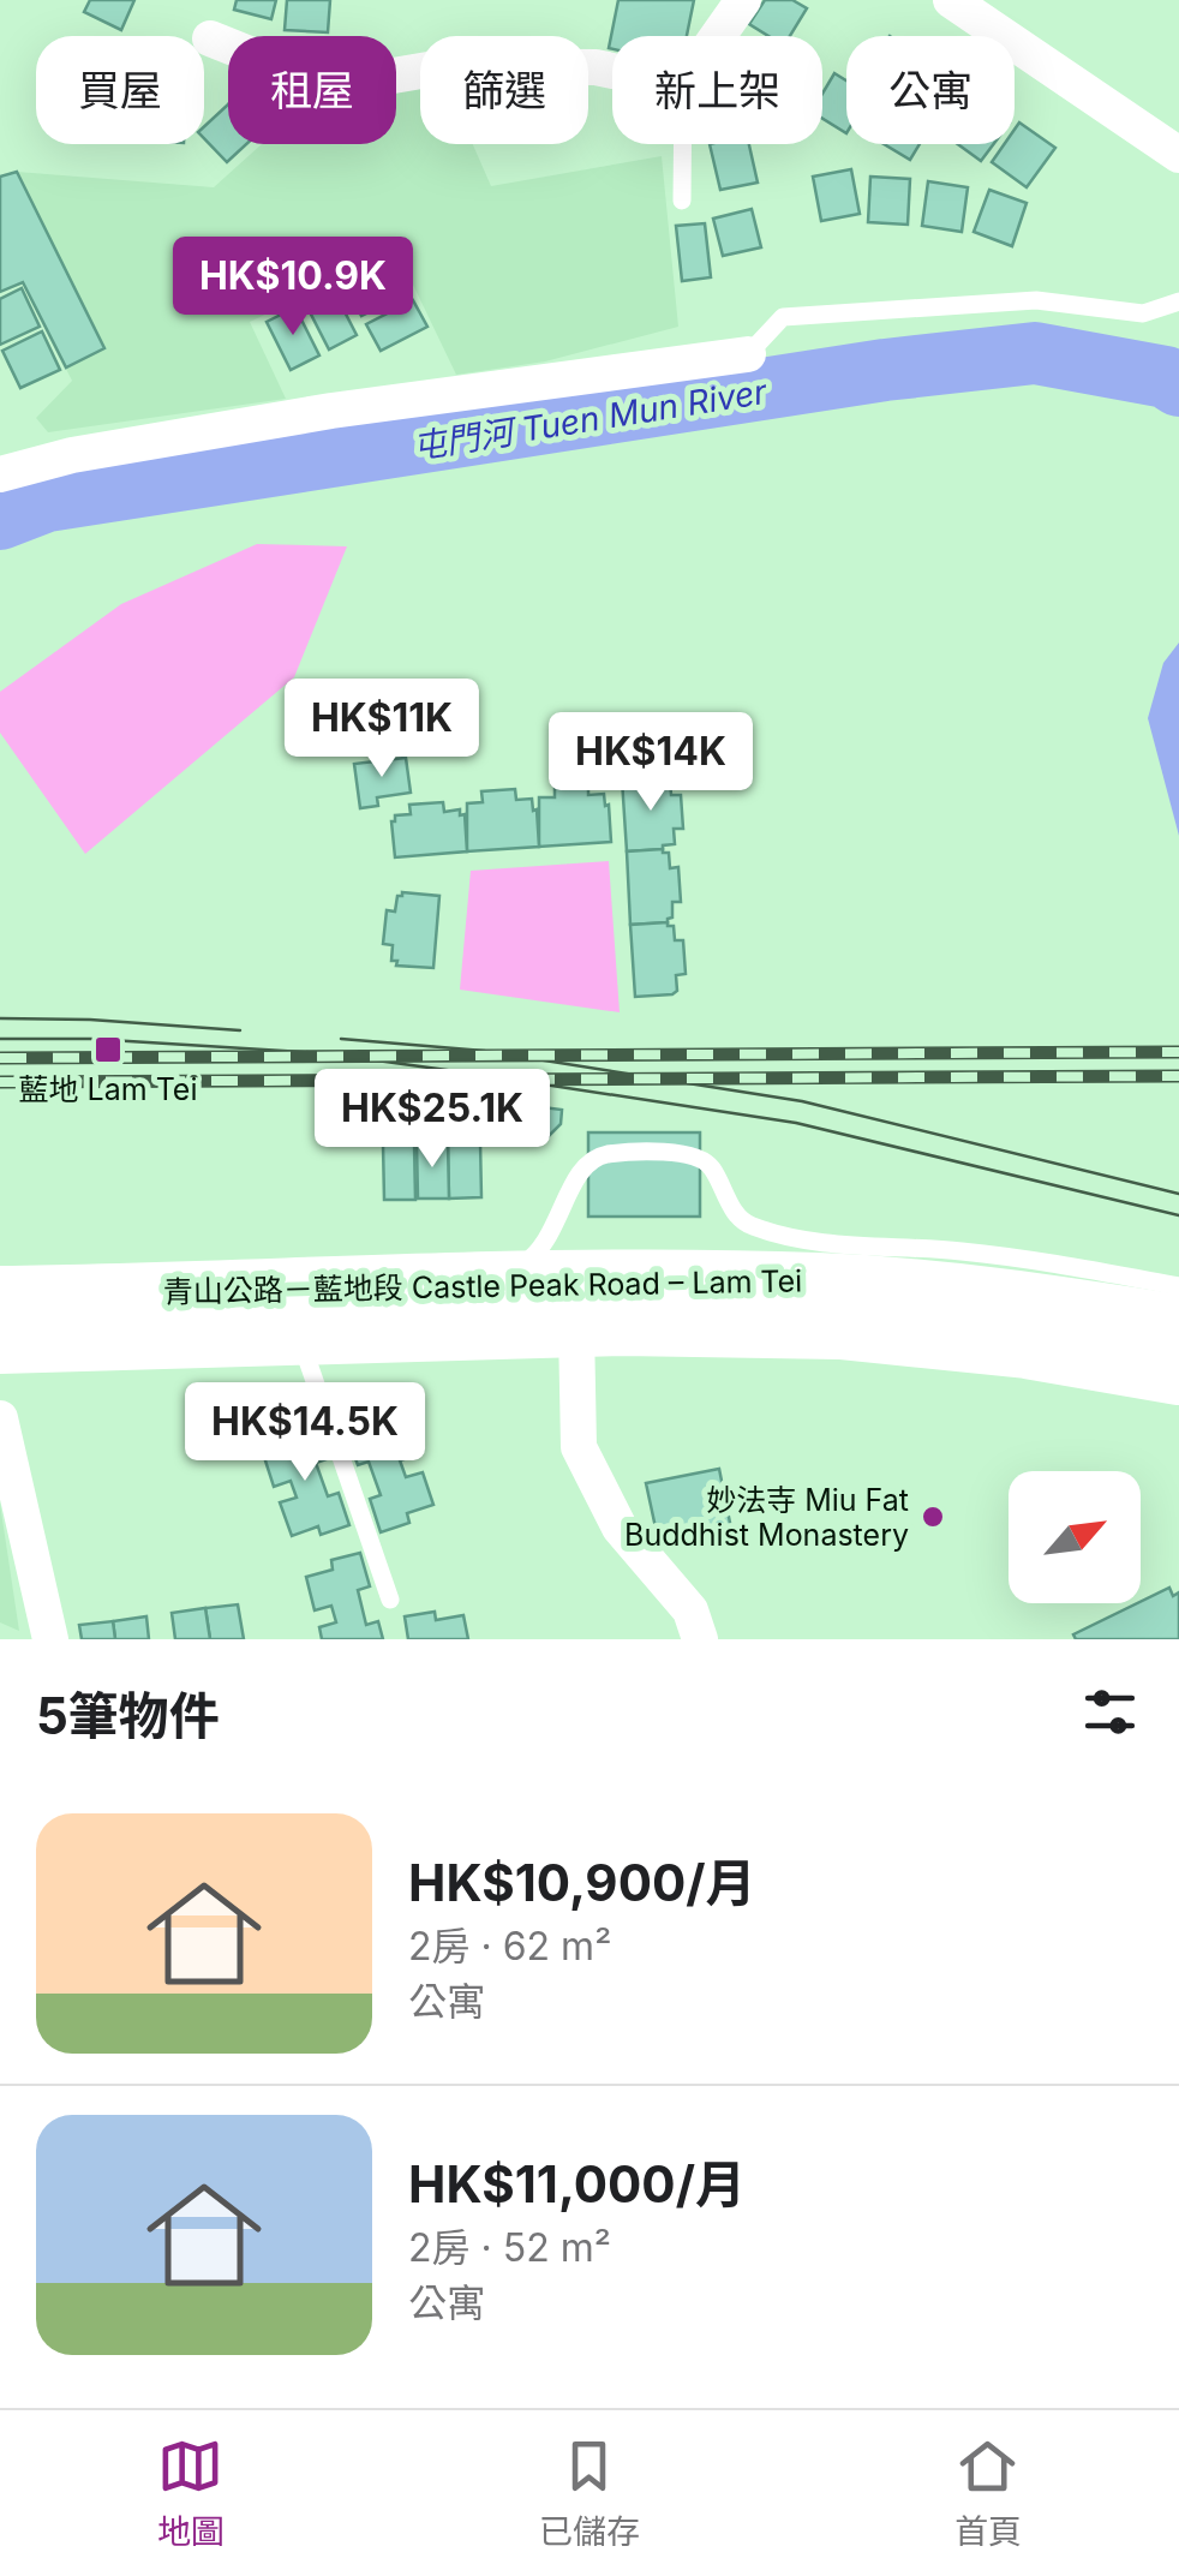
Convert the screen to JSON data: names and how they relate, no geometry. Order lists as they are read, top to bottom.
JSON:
{
  "streets": {
    "main road": ["青山公路－藍地段 Castle Peak Road – Lam Tei"]
  },
  "water": ["屯門河 Tuen Mun River"],
  "places": {
    "transit": ["藍地 Lam Tei"],
    "other": ["妙法寺 Miu Fat Buddhist Monastery"]
  },
  "north": "top right",
  "page": {
    "chip": [
      "買屋",
      "租屋",
      "篩選",
      "新上架",
      "公寓"
    ],
    "price": [
      "HK$10.9K",
      "HK$11K",
      "HK$14K",
      "HK$25.1K",
      "HK$14.5K"
    ],
    "heading": "5筆物件",
    "list": [
      {
        "name": "HK$10,900/月",
        "note": "2房 · 62 m² · 公寓"
      },
      {
        "name": "HK$11,000/月",
        "note": "2房 · 52 m² · 公寓"
      }
    ],
    "tabs": ["地圖", "已儲存", "首頁"]
  }
}
